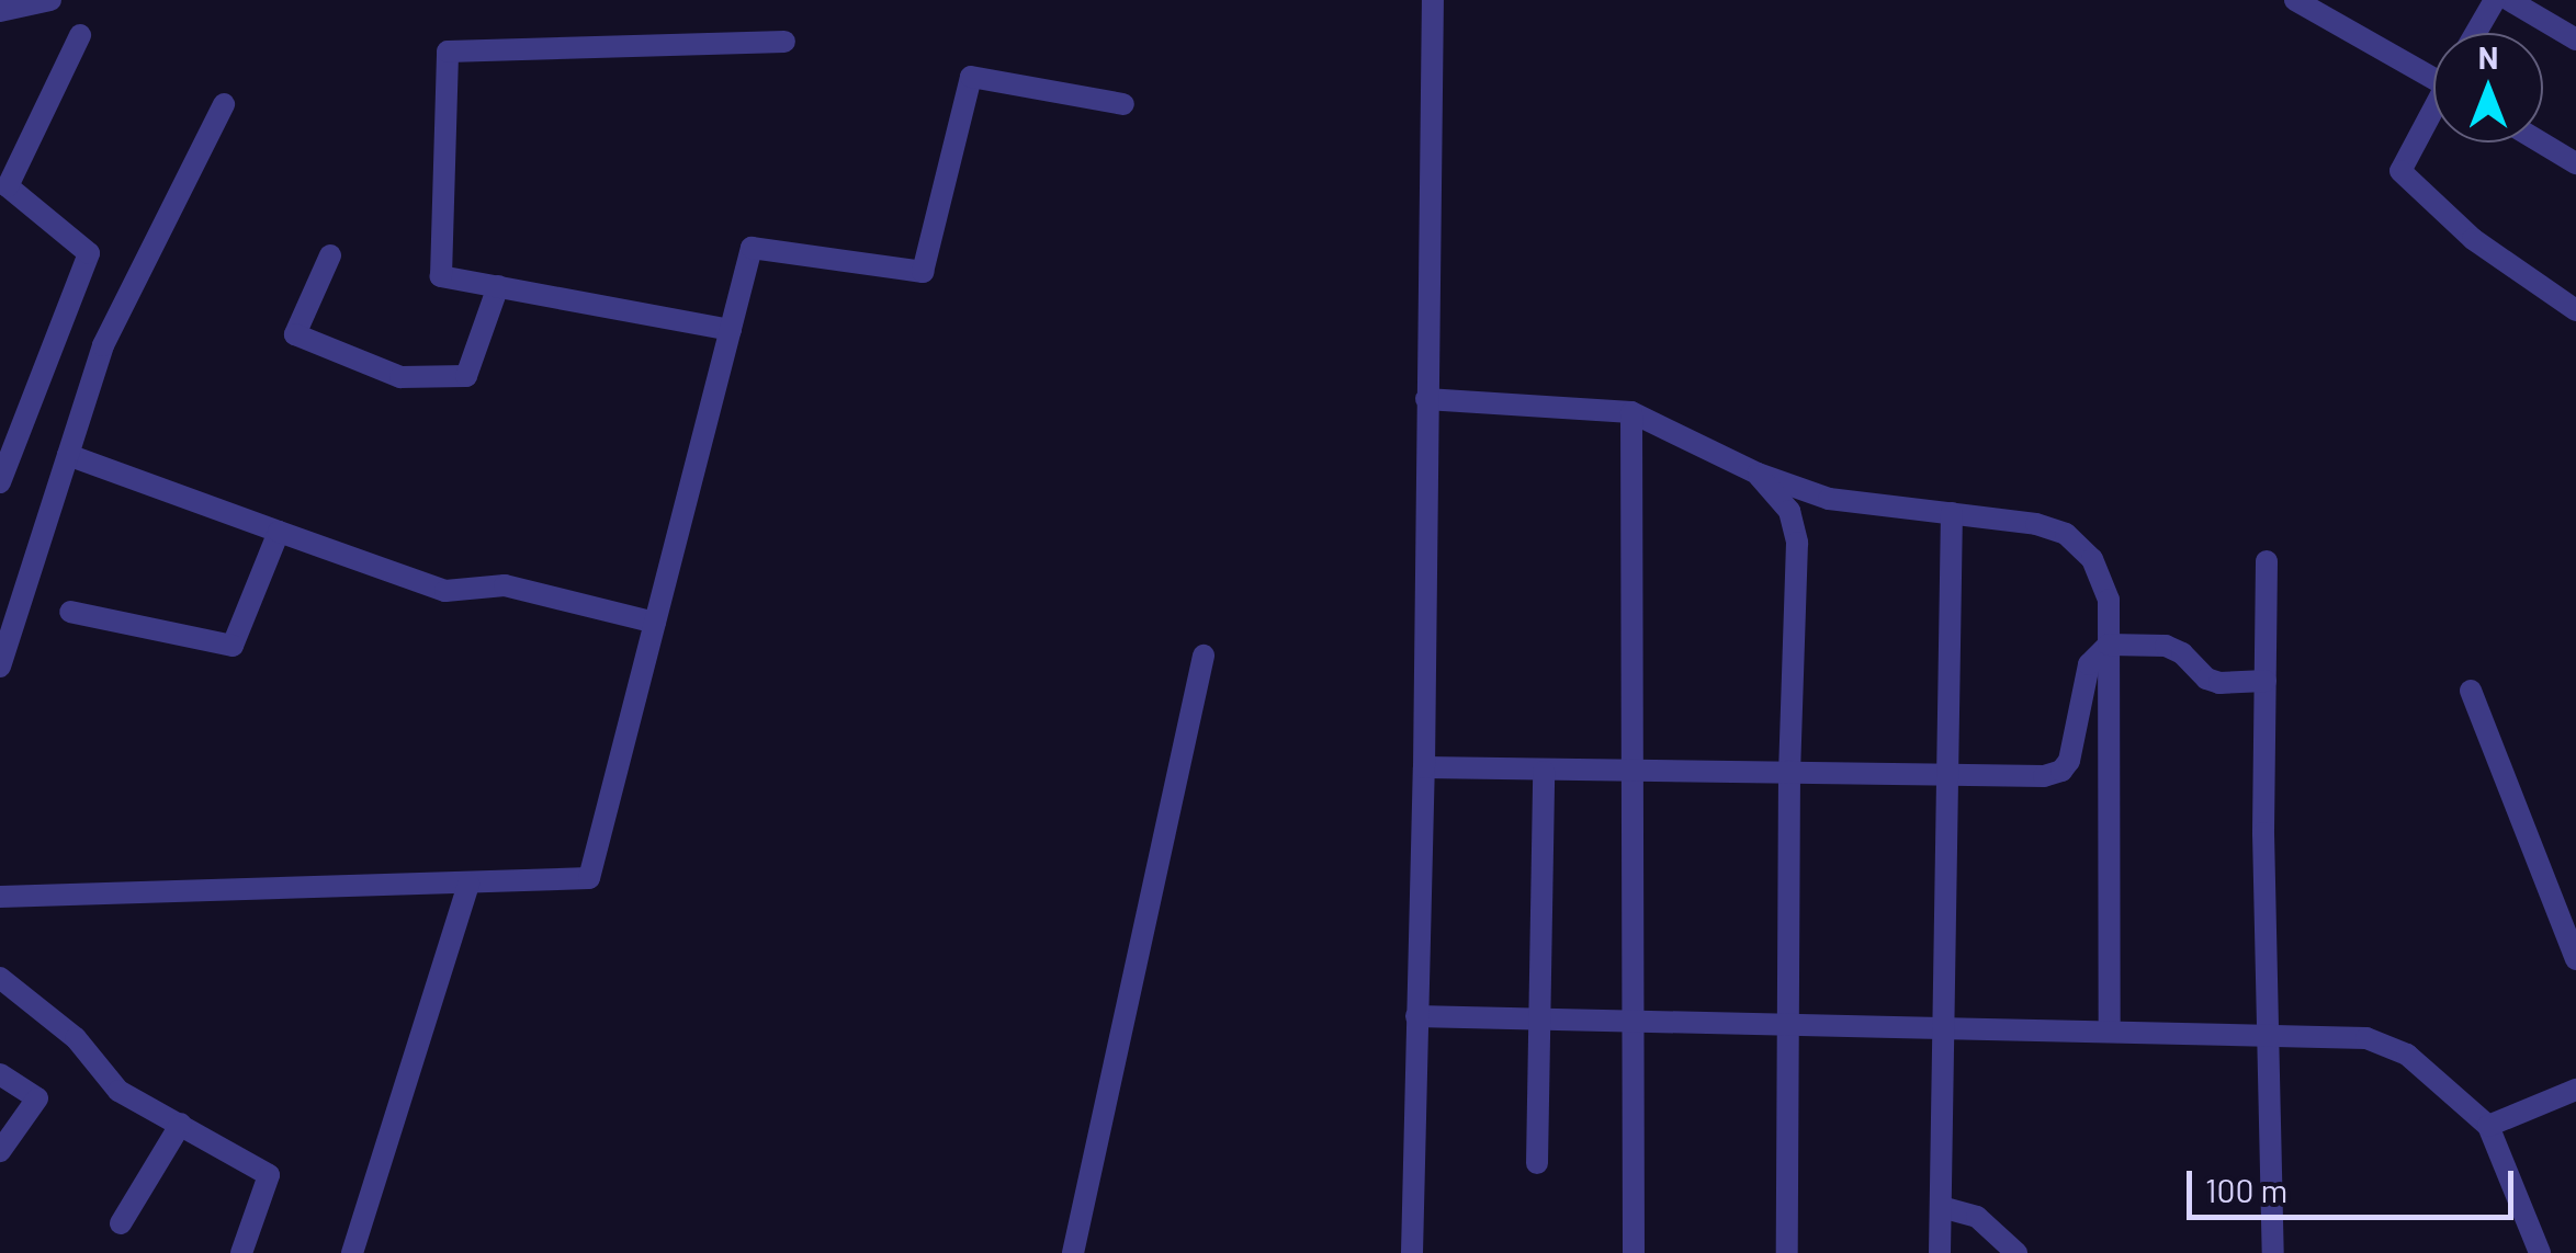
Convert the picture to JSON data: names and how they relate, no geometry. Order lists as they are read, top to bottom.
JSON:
{
  "scale_bar": "100 m",
  "north": "top"
}
